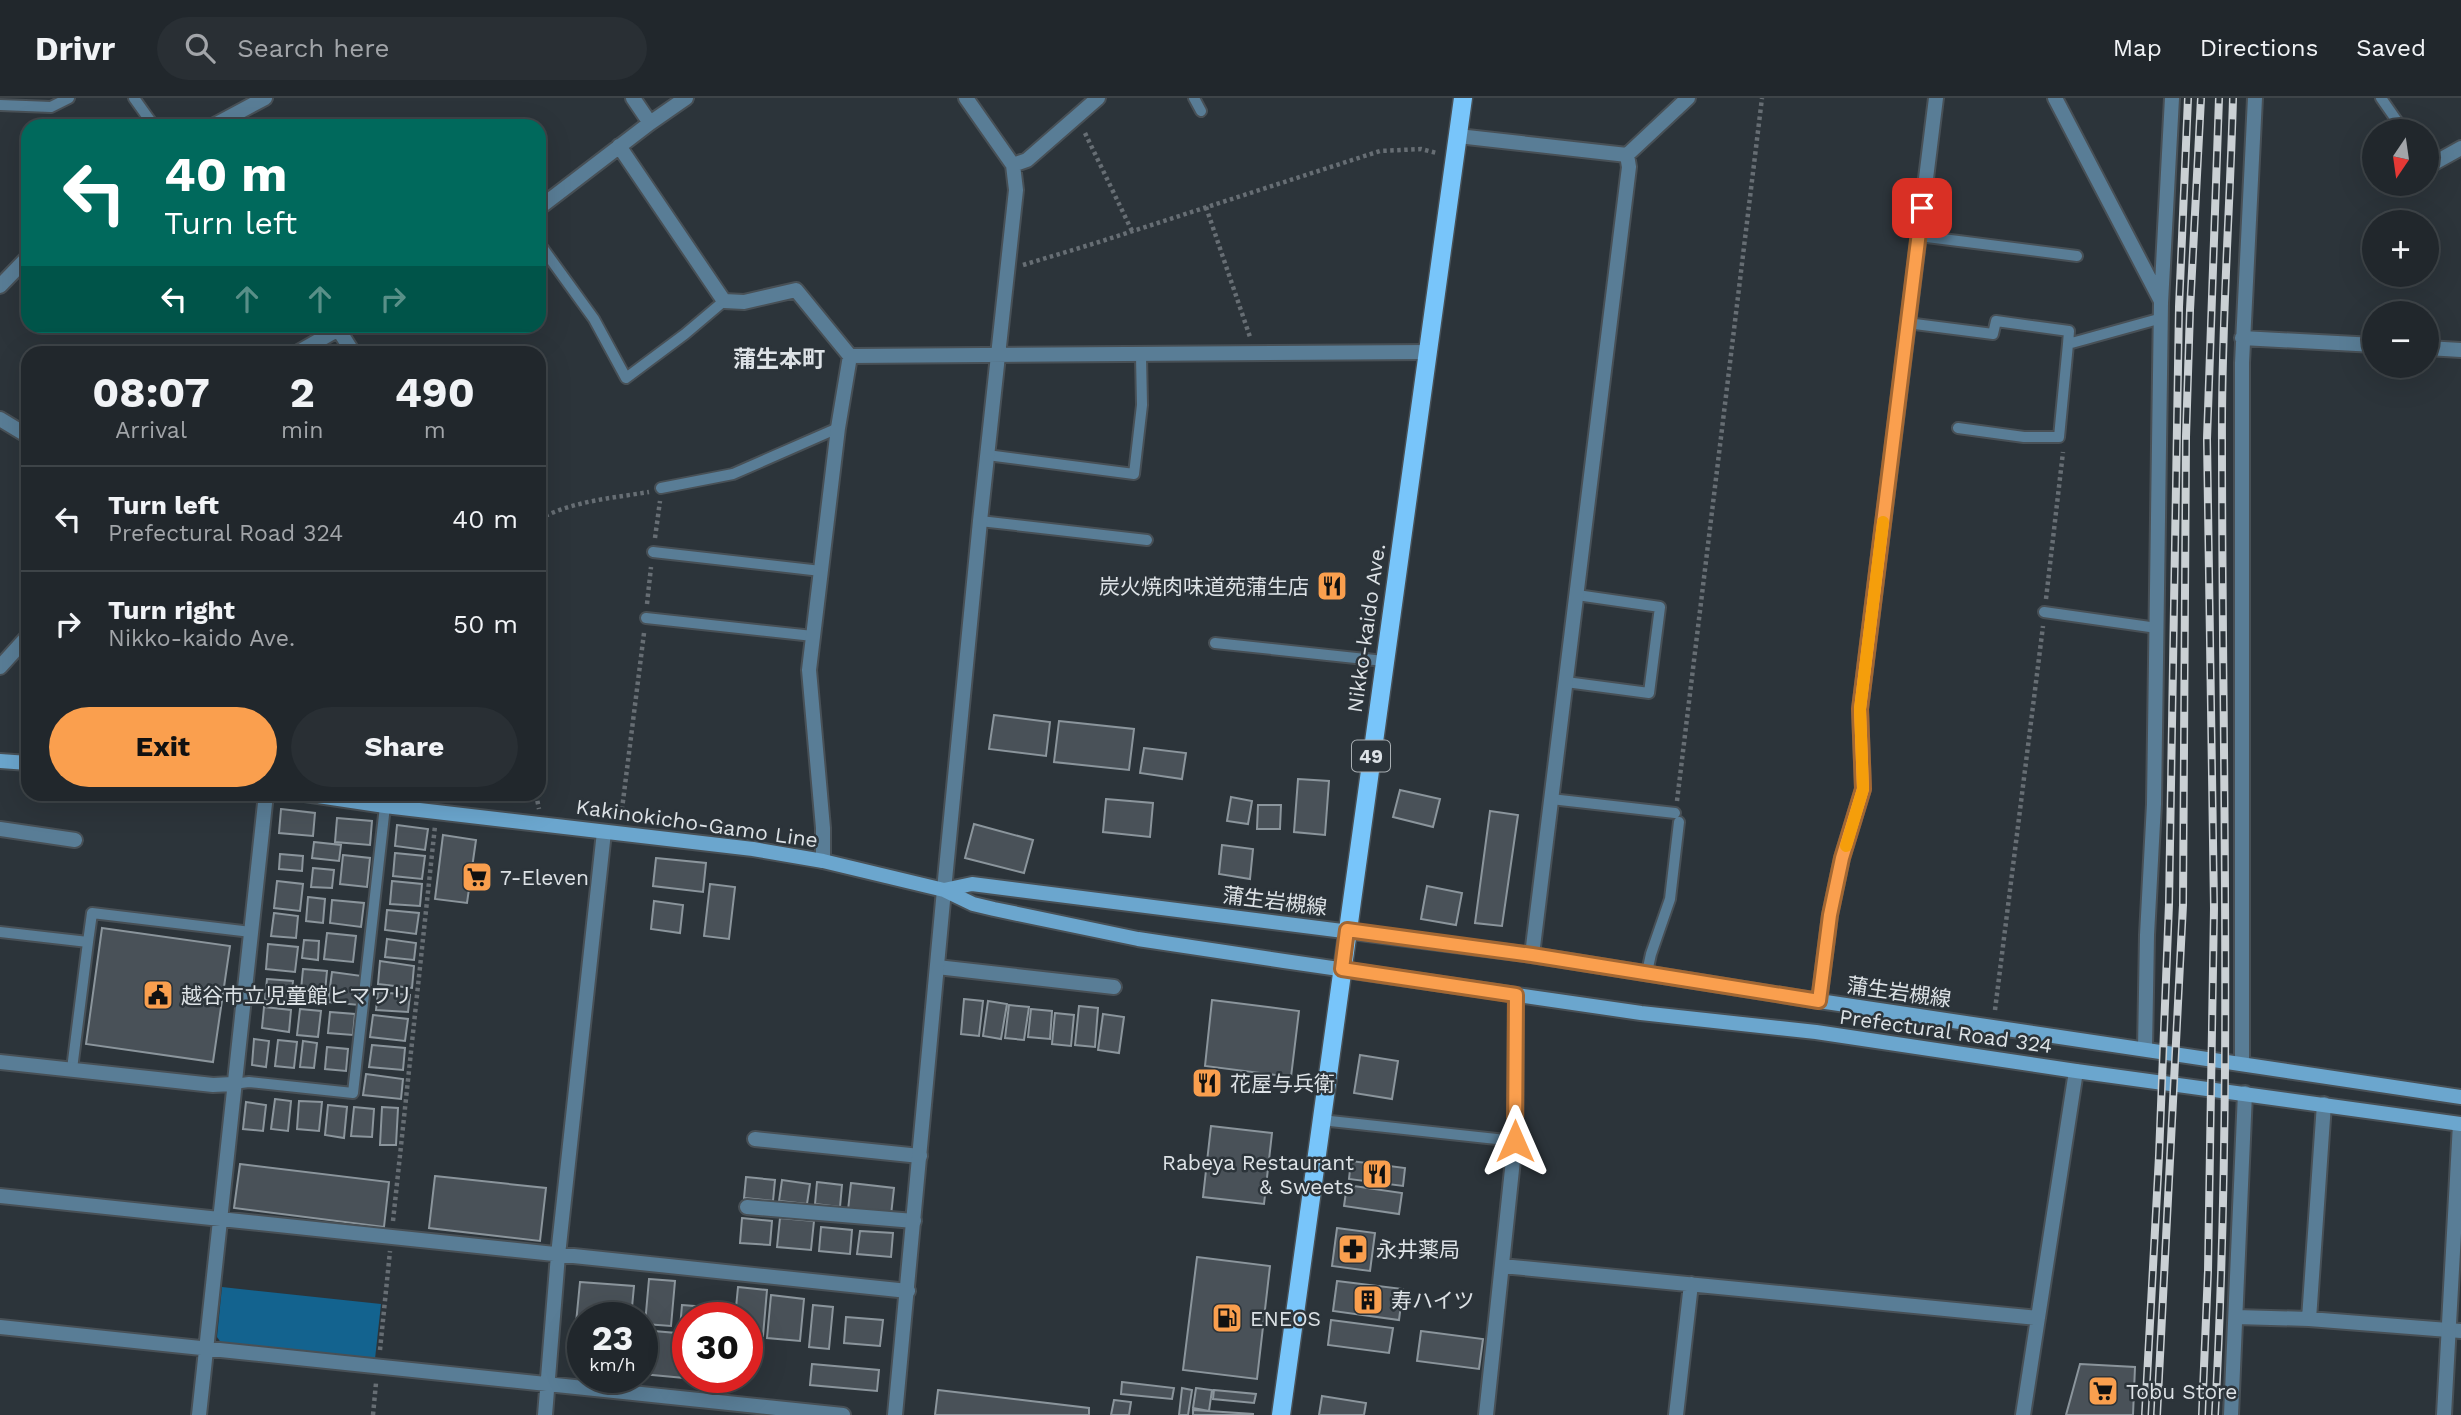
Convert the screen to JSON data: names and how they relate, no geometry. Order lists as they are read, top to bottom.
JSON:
{
  "streets": {
    "main road": [
      "Nikko-kaido Ave.",
      "49",
      "Kakinokicho-Gamo Line",
      "蒲生岩槻線",
      "Prefectural Road 324"
    ]
  },
  "crossings": [
    ["Nikko-kaido Ave.", "蒲生岩槻線"],
    ["Nikko-kaido Ave.", "Prefectural Road 324"],
    ["Kakinokicho-Gamo Line", "蒲生岩槻線"]
  ],
  "districts": ["蒲生本町"],
  "places": {
    "restaurant": ["炭火焼肉味道苑蒲生店", "花屋与兵衛", "Rabeya Restaurant & Sweets"],
    "supermarket": ["7-Eleven", "Tobu Store"],
    "public building": ["越谷市立児童館ヒマワリ"],
    "pharmacy": ["永井薬局"],
    "building": ["寿ハイツ"],
    "fuel station": ["ENEOS"]
  },
  "north": "bottom",
  "page": {
    "header": "Drivr",
    "search": "Search here",
    "nav": ["Map", "Directions", "Saved"],
    "map_buttons": ["+", "−"],
    "turn": ["40 m", "Turn left"],
    "eta": [
      "08:07",
      "Arrival",
      "2",
      "min",
      "490",
      "m"
    ],
    "list": [
      {
        "name": "Turn left",
        "note": "Prefectural Road 324",
        "value": "40 m"
      },
      {
        "name": "Turn right",
        "note": "Nikko-kaido Ave.",
        "value": "50 m"
      }
    ],
    "buttons": ["Exit", "Share"],
    "speed": "23 km/h",
    "limit": "30"
  }
}
